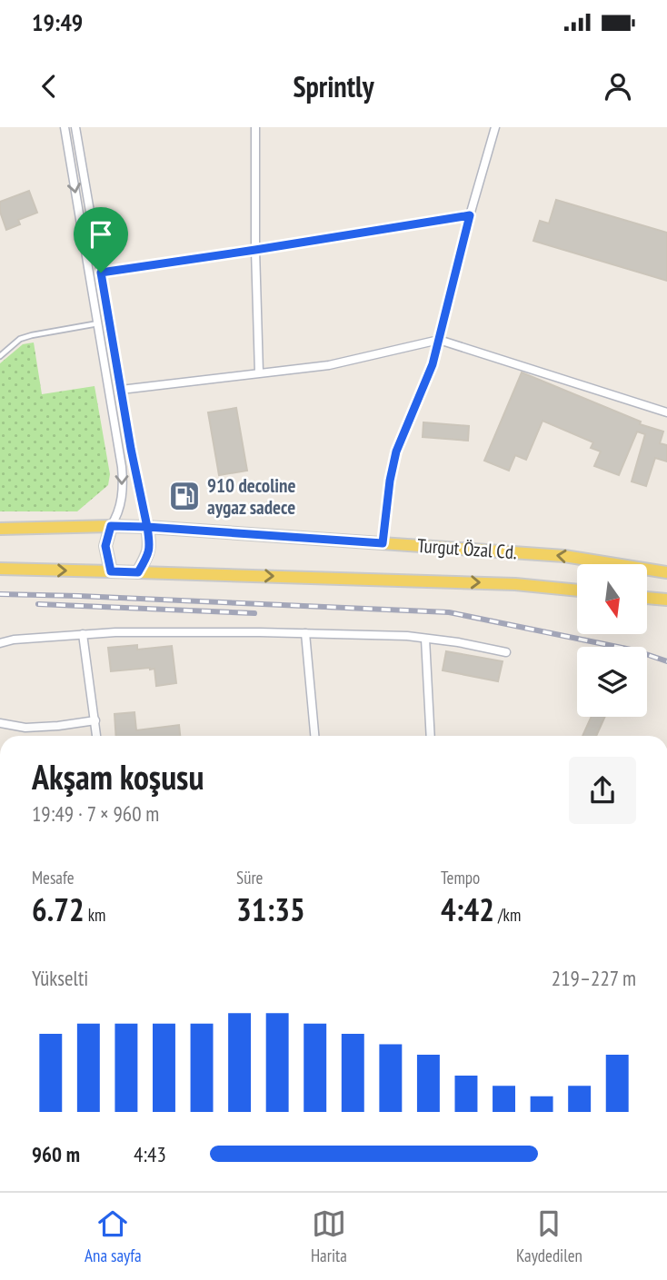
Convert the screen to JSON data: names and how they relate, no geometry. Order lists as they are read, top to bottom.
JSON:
{
  "streets": {
    "main road": ["Turgut Özal Cd."]
  },
  "places": {
    "fuel station": ["910 decoline aygaz sadece"]
  },
  "north": "bottom",
  "page": {
    "status": "19:49",
    "header": "Sprintly",
    "heading": ["Akşam koşusu", "19:49 · 7 × 960 m"],
    "stats": [
      ["Mesafe", "6.72 km"],
      ["Süre", "31:35"],
      ["Tempo", "4:42 /km"]
    ],
    "chart": ["Yükselti", "219–227 m"],
    "list": [
      {
        "name": "960 m",
        "note": "4:43"
      }
    ],
    "tabs": ["Ana sayfa", "Harita", "Kaydedilen"]
  }
}
